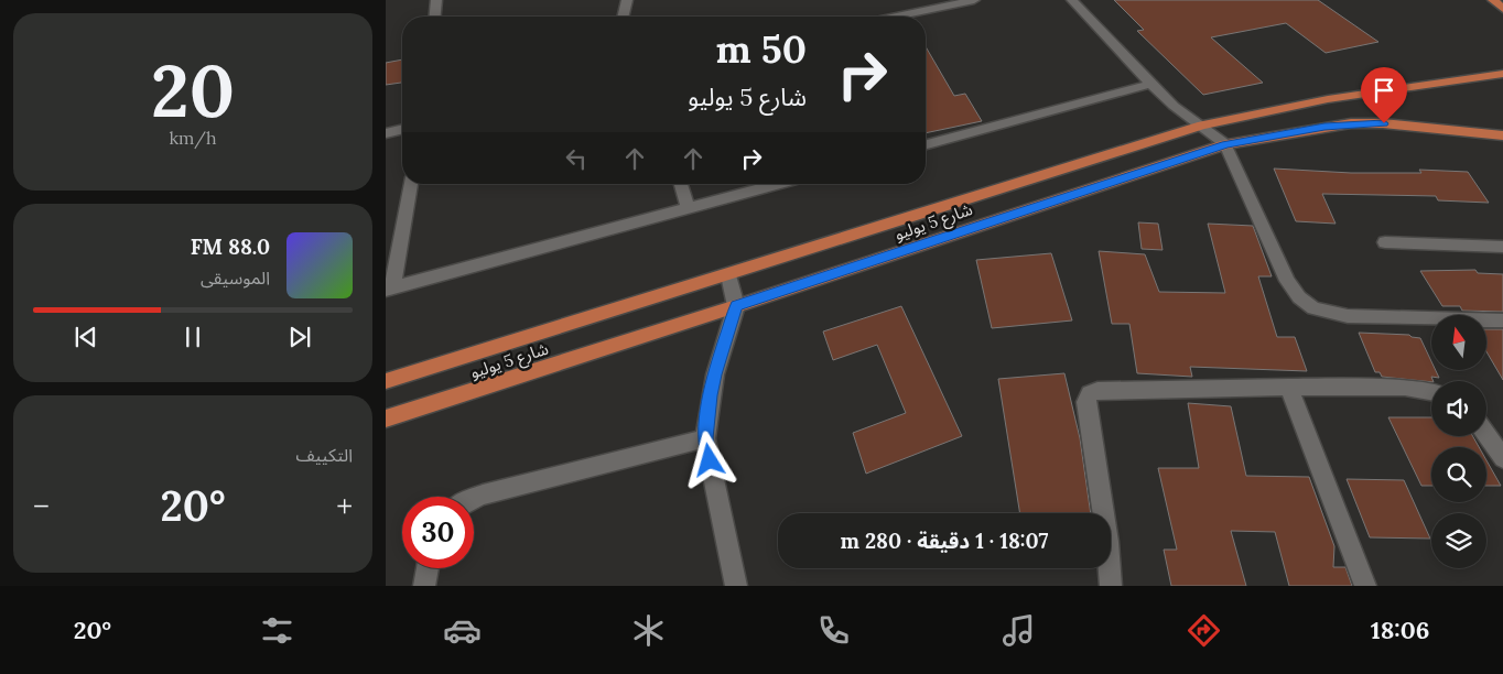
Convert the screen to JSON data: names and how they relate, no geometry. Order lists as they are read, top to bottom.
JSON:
{
  "streets": {
    "main road": ["شارع 5 يوليو"]
  },
  "north": "top",
  "page": {
    "tile": [
      ["20", "km/h"],
      "التكييف"
    ],
    "turn": ["50 m", "شارع 5 يوليو"],
    "song": ["88.0 FM", "الموسيقى"],
    "heat": ["−", "20°", "+"],
    "limit": "30",
    "trip": "18:07 · 1 دقيقة · 280 m",
    "tabs": ["18:06", "20°"]
  }
}
